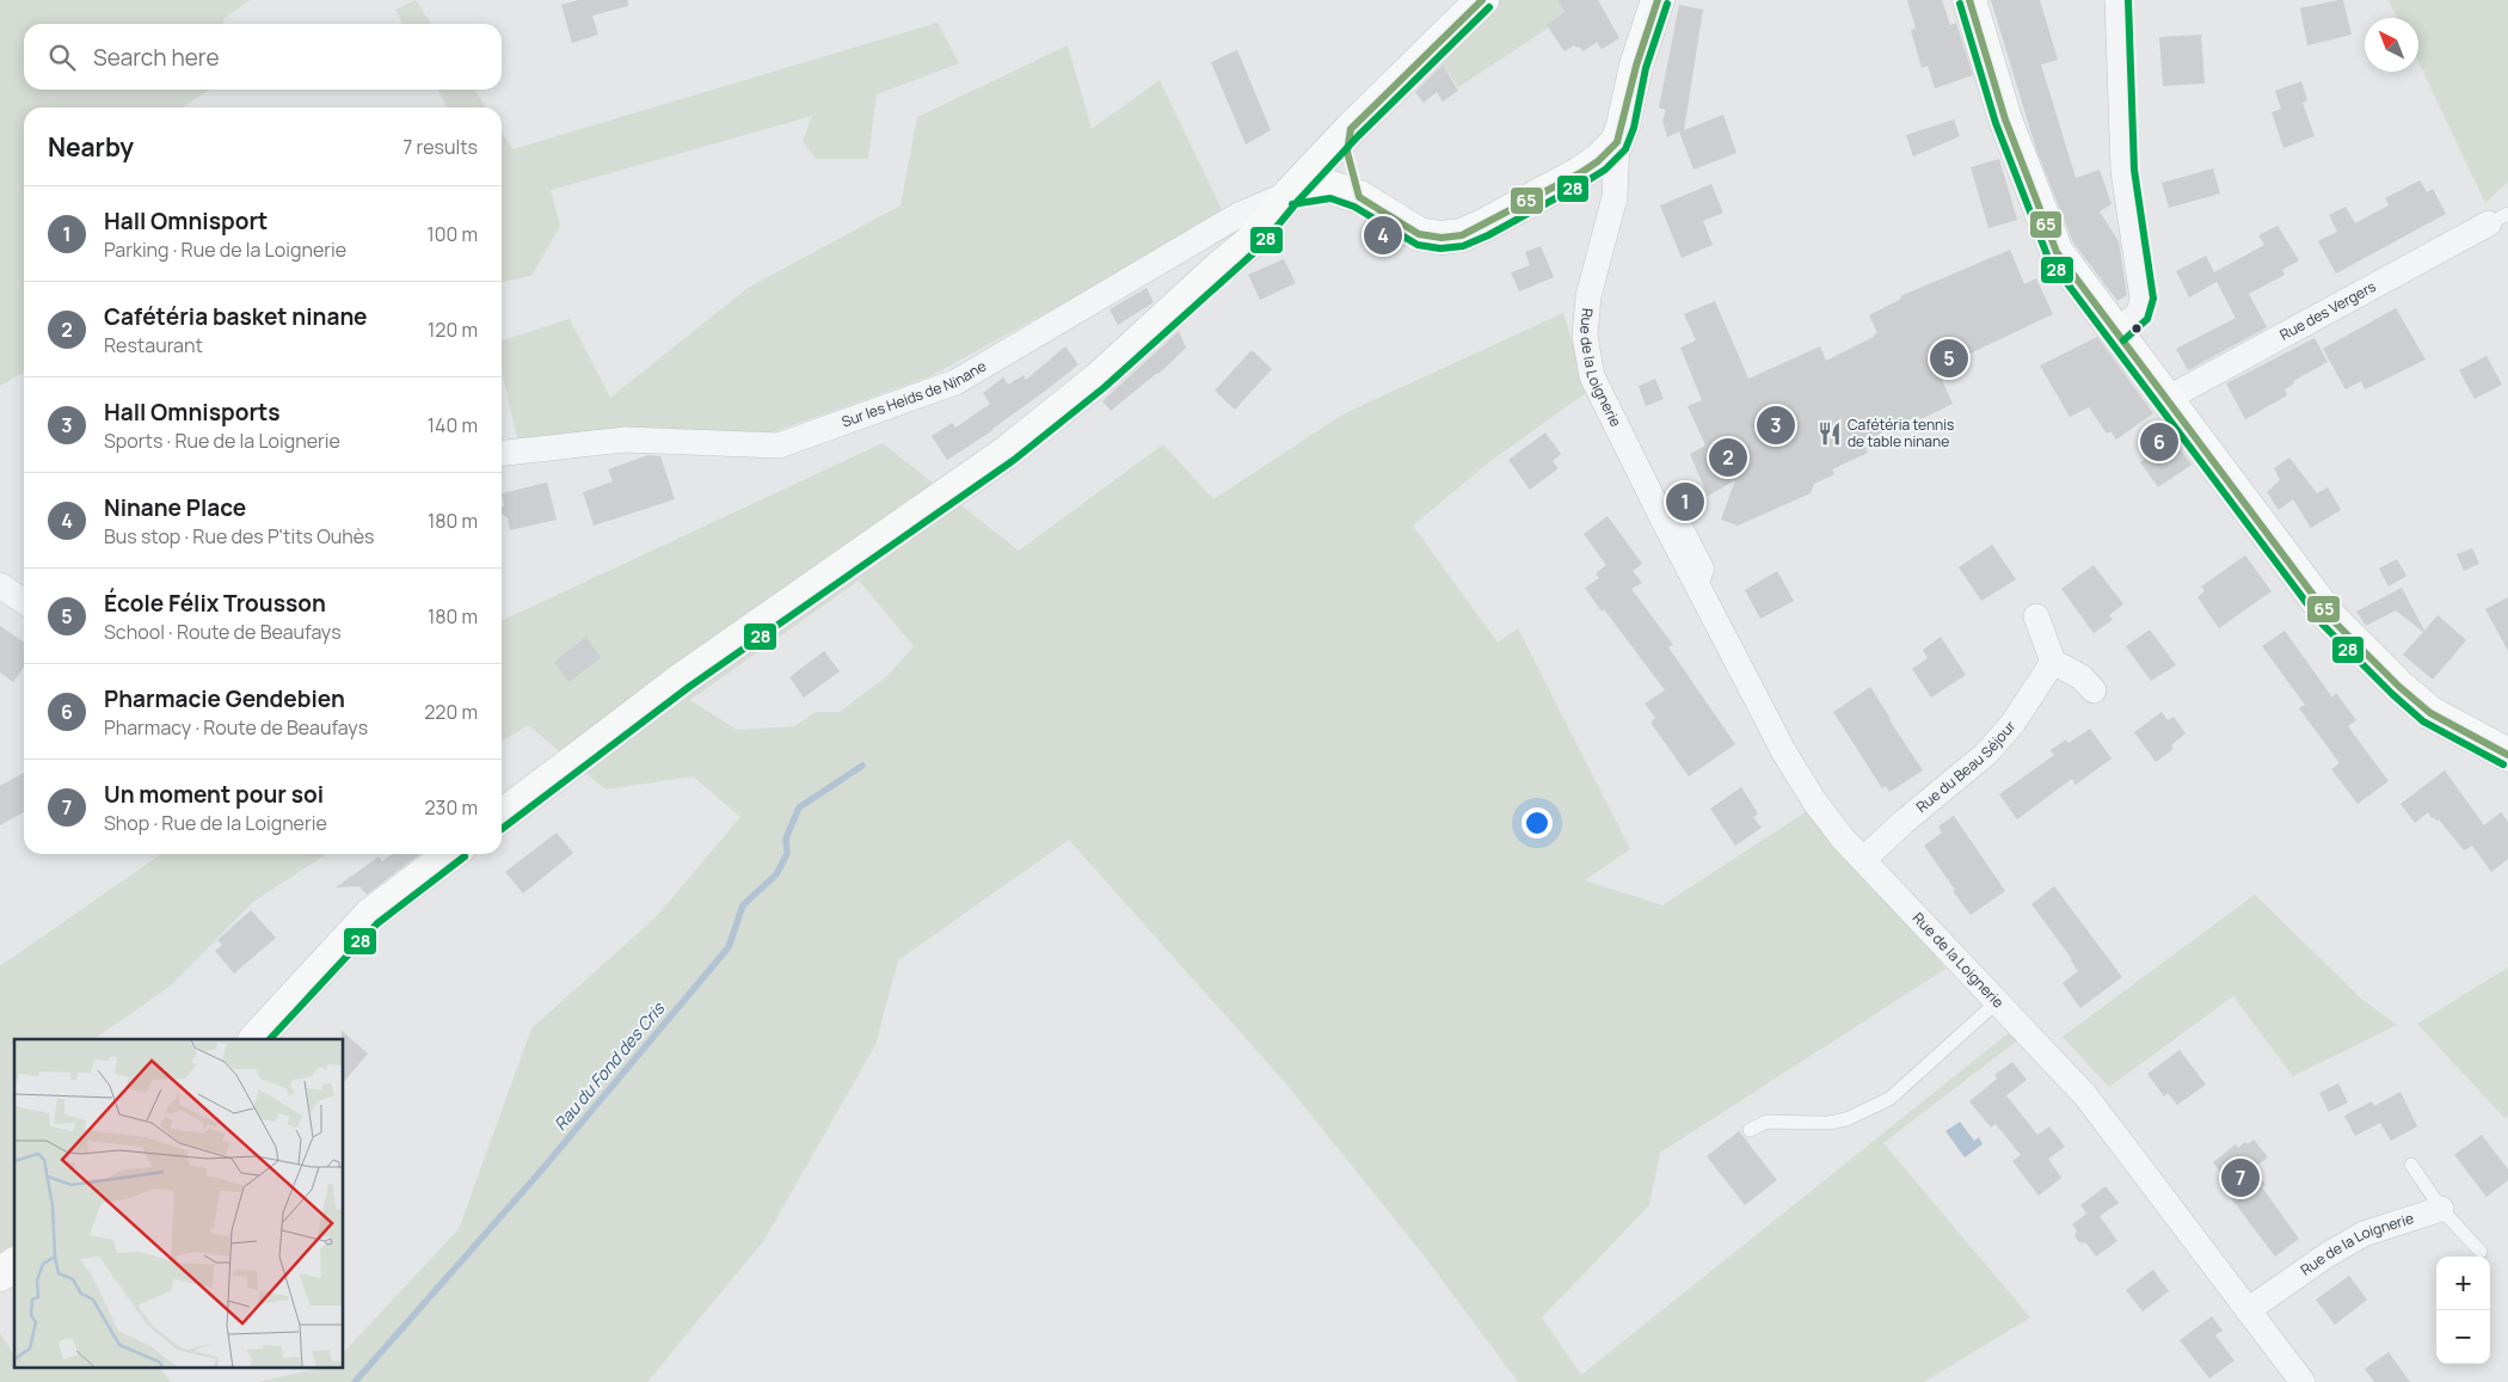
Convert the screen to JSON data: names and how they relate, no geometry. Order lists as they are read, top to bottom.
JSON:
{
  "streets": {
    "street": [
      "Rue des Vergers",
      "Rue de la Loignerie",
      "Sur les Heids de Ninane",
      "Rue du Beau Séjour"
    ]
  },
  "crossings": [
    ["Rue de la Loignerie", "Rue du Beau Séjour"]
  ],
  "water": ["Rau du Fond des Cris"],
  "places": {
    "restaurant": ["Cafétéria tennis de table ninane"]
  },
  "lines": ["transit line 65", "transit line 28"],
  "north": "top left",
  "page": {
    "search": "Search here",
    "heading": ["Nearby", "7 results"],
    "list": [
      {
        "mark": "1",
        "name": "Hall Omnisport",
        "note": "Parking · Rue de la Loignerie",
        "value": "100 m"
      },
      {
        "mark": "2",
        "name": "Cafétéria basket ninane",
        "note": "Restaurant",
        "value": "120 m"
      },
      {
        "mark": "3",
        "name": "Hall Omnisports",
        "note": "Sports · Rue de la Loignerie",
        "value": "140 m"
      },
      {
        "mark": "4",
        "name": "Ninane Place",
        "note": "Bus stop · Rue des P'tits Ouhès",
        "value": "180 m"
      },
      {
        "mark": "5",
        "name": "École Félix Trousson",
        "note": "School · Route de Beaufays",
        "value": "180 m"
      },
      {
        "mark": "6",
        "name": "Pharmacie Gendebien",
        "note": "Pharmacy · Route de Beaufays",
        "value": "220 m"
      },
      {
        "mark": "7",
        "name": "Un moment pour soi",
        "note": "Shop · Rue de la Loignerie",
        "value": "230 m"
      }
    ],
    "pins": [
      "4",
      "5",
      "3",
      "6",
      "2",
      "1",
      "7"
    ],
    "map_buttons": ["+", "−"]
  }
}
